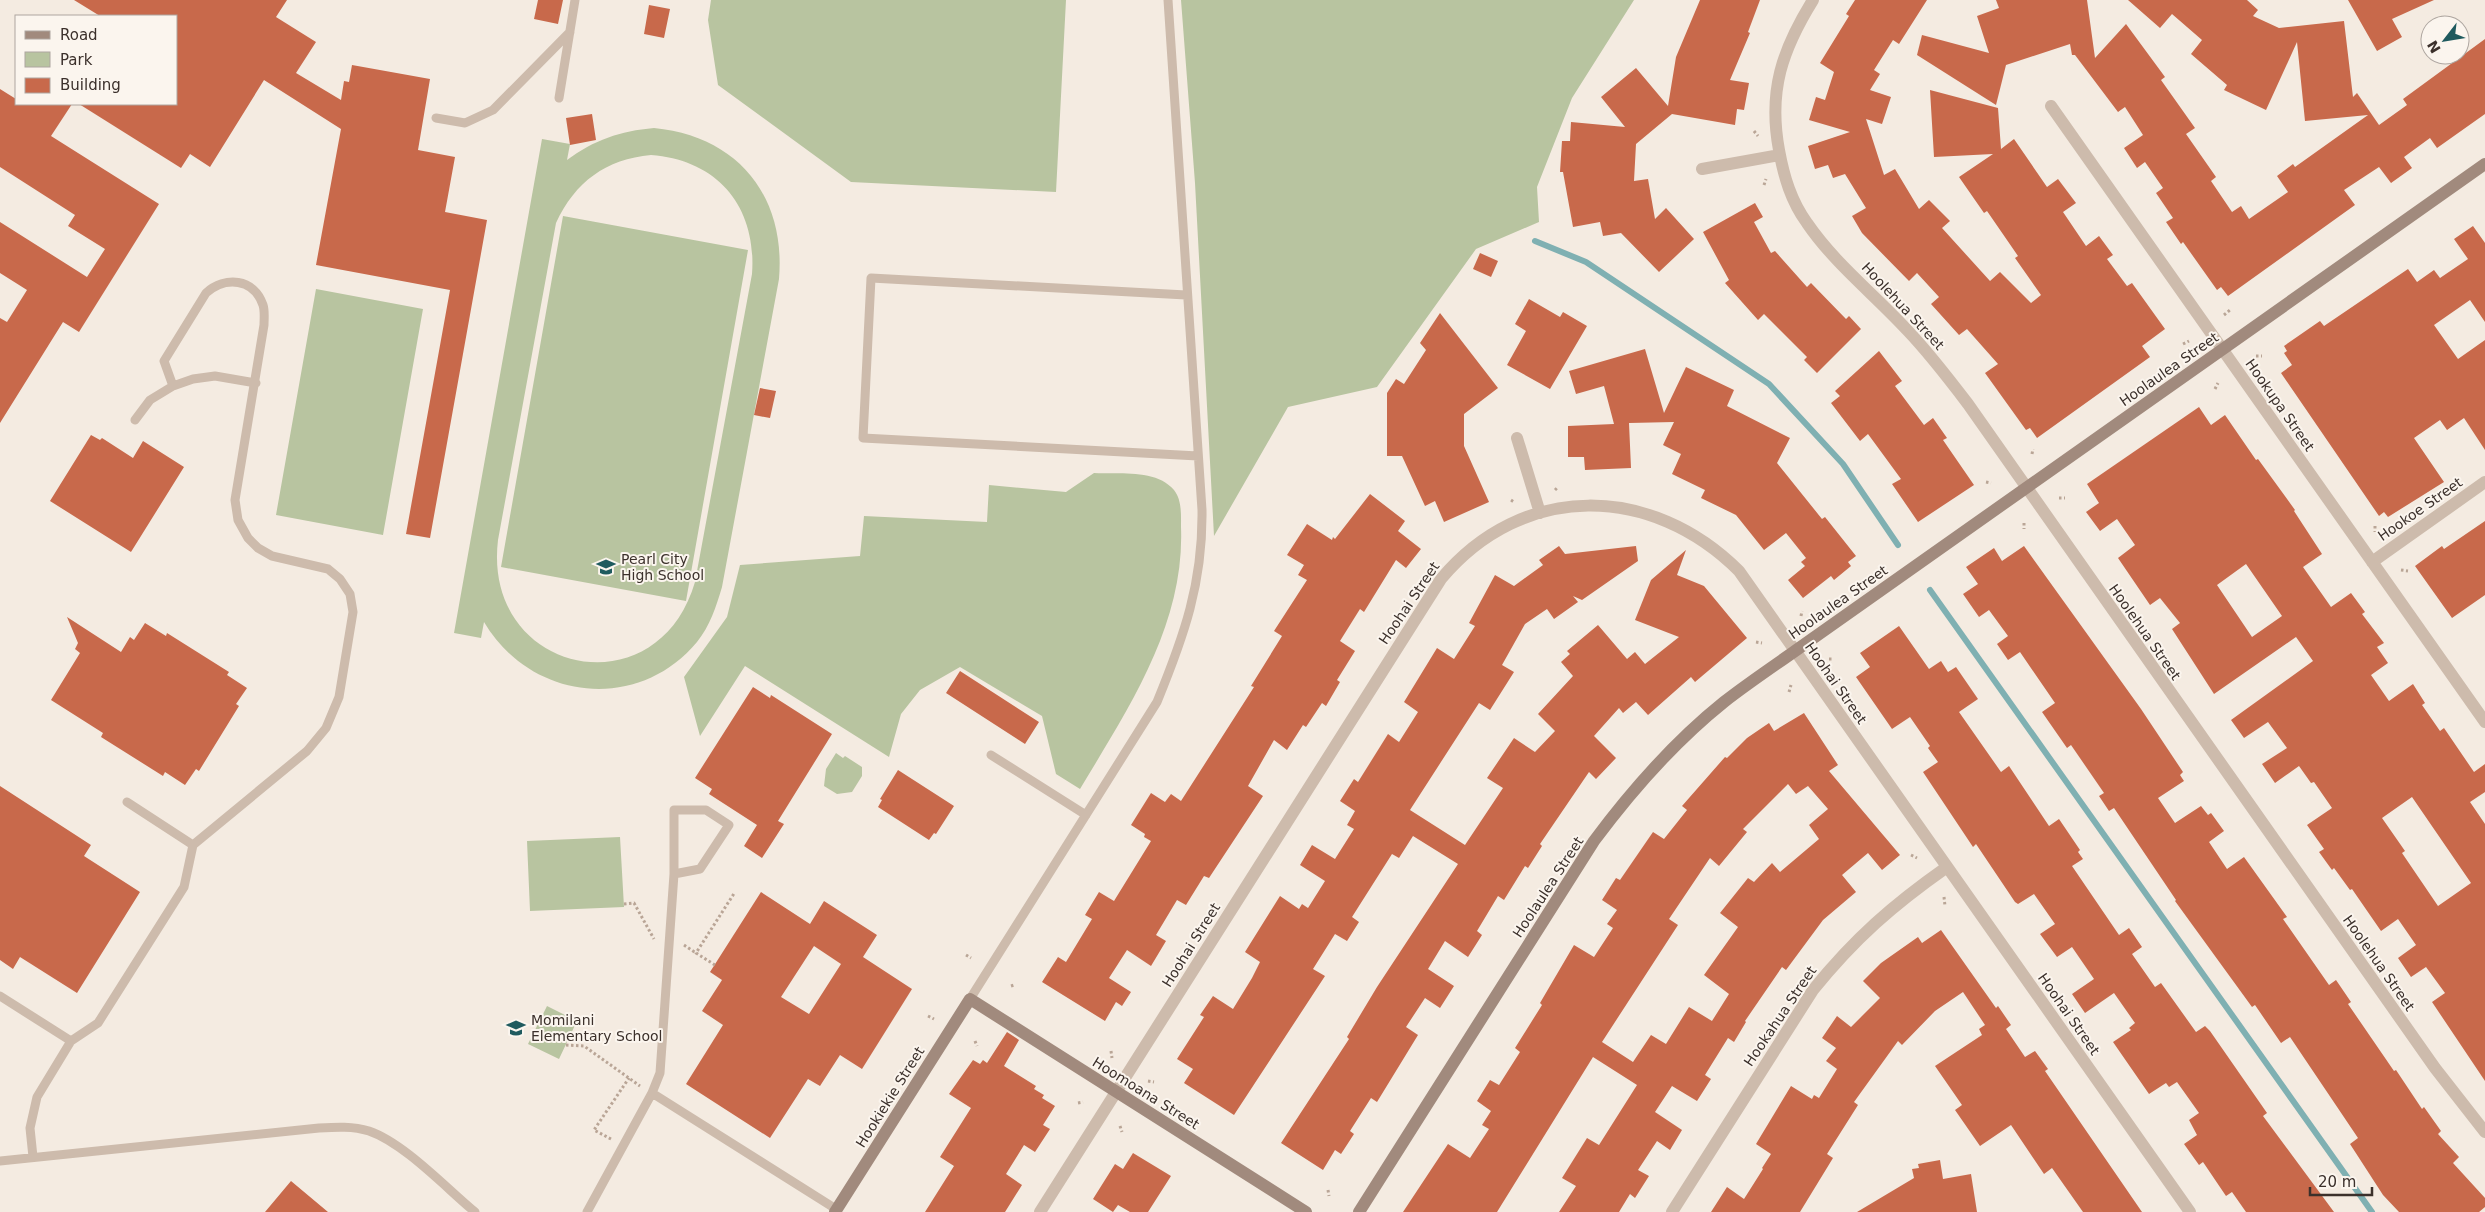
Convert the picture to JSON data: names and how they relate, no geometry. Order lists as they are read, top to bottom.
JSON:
{
  "streets": {
    "street": [
      "Hoolehua Street",
      "Hoolaulea Street",
      "Hookupa Street",
      "Hookoe Street",
      "Hoohai Street",
      "Hookahua Street",
      "Hoomoana Street",
      "Hookiekie Street"
    ]
  },
  "crossings": [
    ["Hoolehua Street", "Hoolaulea Street"],
    ["Hoolaulea Street", "Hookupa Street"],
    ["Hoolaulea Street", "Hoohai Street"],
    ["Hookupa Street", "Hookoe Street"],
    ["Hoohai Street", "Hookahua Street"],
    ["Hoohai Street", "Hoomoana Street"],
    ["Hoomoana Street", "Hookiekie Street"]
  ],
  "places": {
    "school or university": ["Pearl City High School", "Momilani Elementary School"]
  },
  "legend": ["Road", "Park", "Building"],
  "scale_bar": "20 m",
  "north": "bottom left"
}
